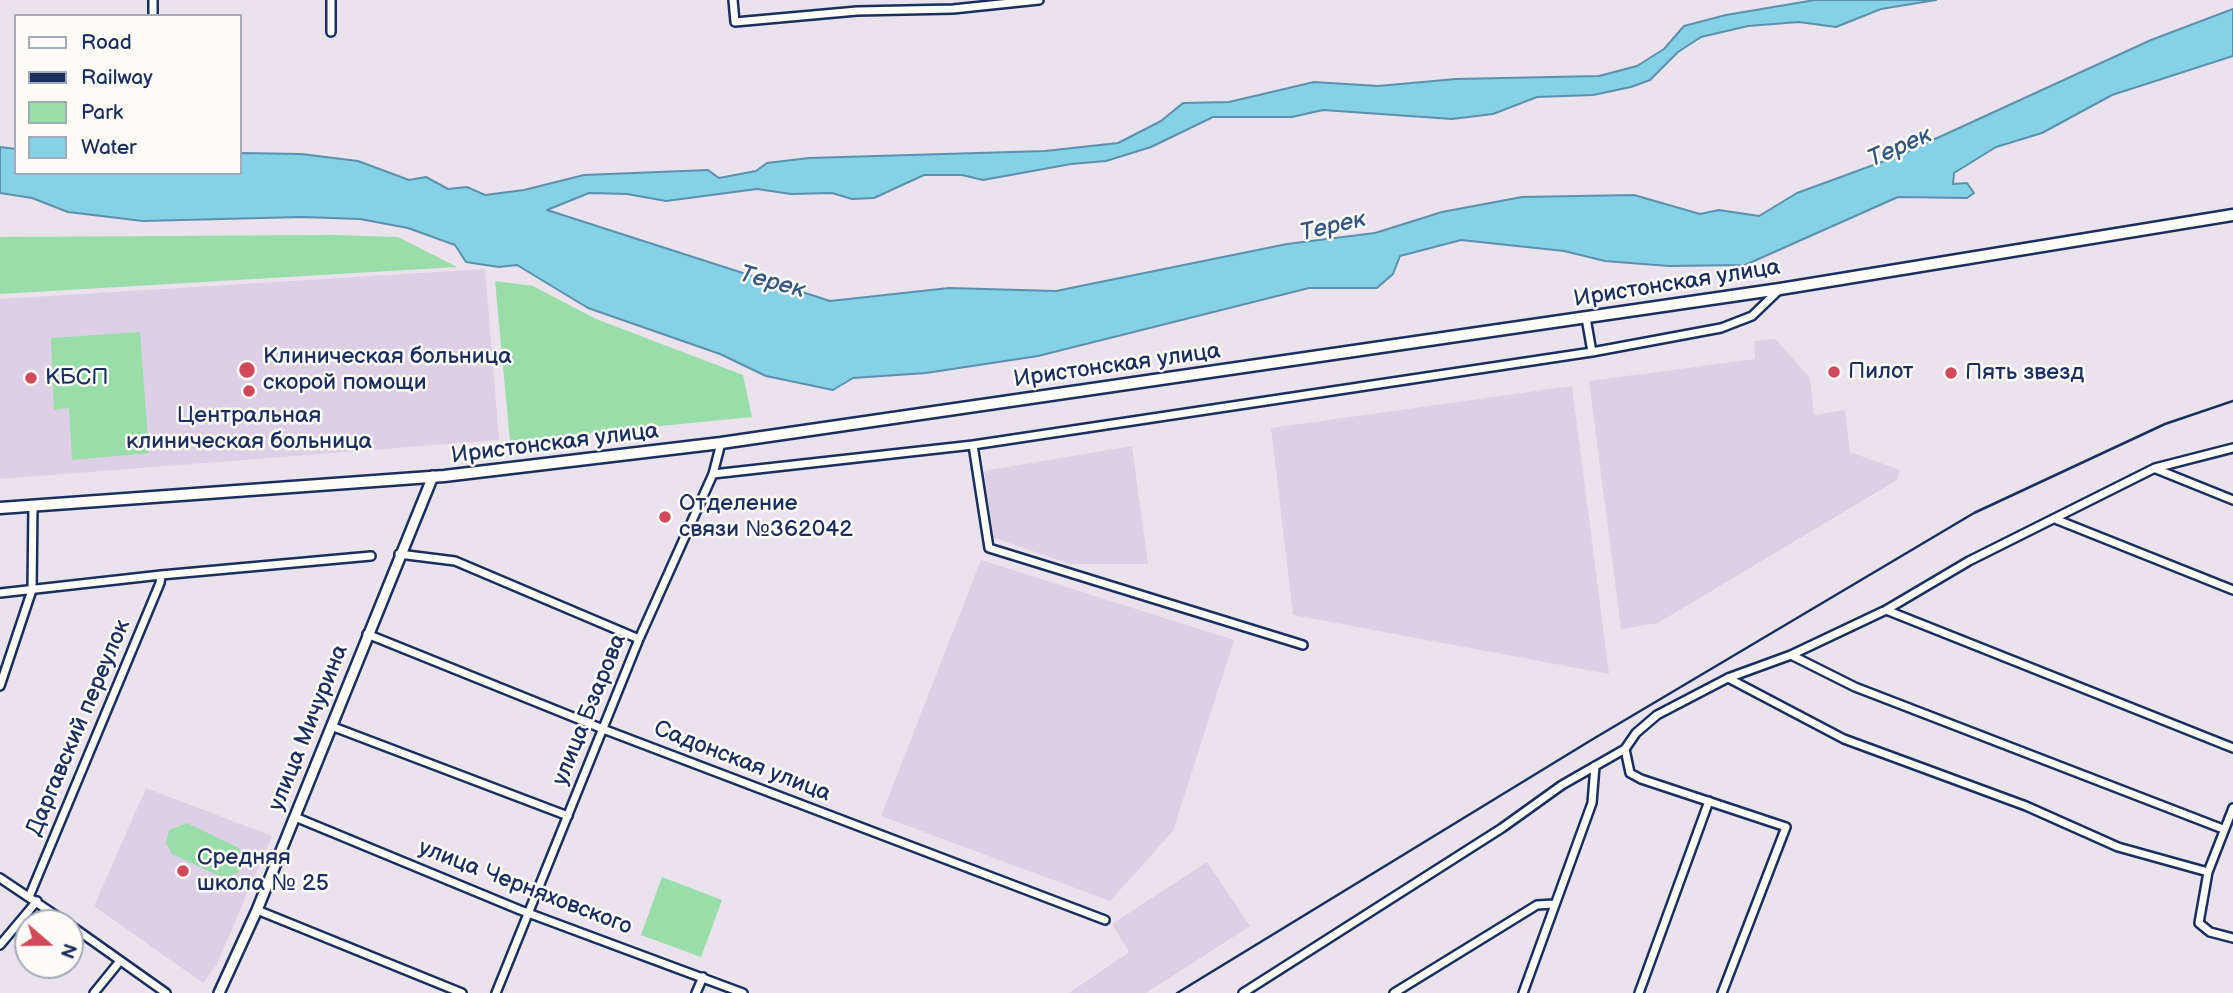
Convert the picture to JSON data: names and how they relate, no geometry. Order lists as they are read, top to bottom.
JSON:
{
  "streets": {
    "main road": ["Иристонская улица"],
    "street": [
      "улица Бзарова",
      "Даргавский переулок",
      "улица Мичурина",
      "Садонская улица",
      "улица Черняховского"
    ]
  },
  "crossings": [
    ["Иристонская улица", "улица Бзарова"],
    ["Иристонская улица", "улица Мичурина"],
    ["улица Бзарова", "Садонская улица"],
    ["улица Бзарова", "улица Черняховского"],
    ["улица Мичурина", "Садонская улица"],
    ["улица Мичурина", "улица Черняховского"]
  ],
  "water": ["Терек"],
  "places": [
    "Клиническая больница скорой помощи",
    "Пилот",
    "Пять звезд",
    "КБСП",
    "Центральная клиническая больница",
    "Отделение связи №362042",
    "Средняя школа № 25"
  ],
  "legend": [
    "Road",
    "Railway",
    "Park",
    "Water"
  ],
  "north": "right"
}
